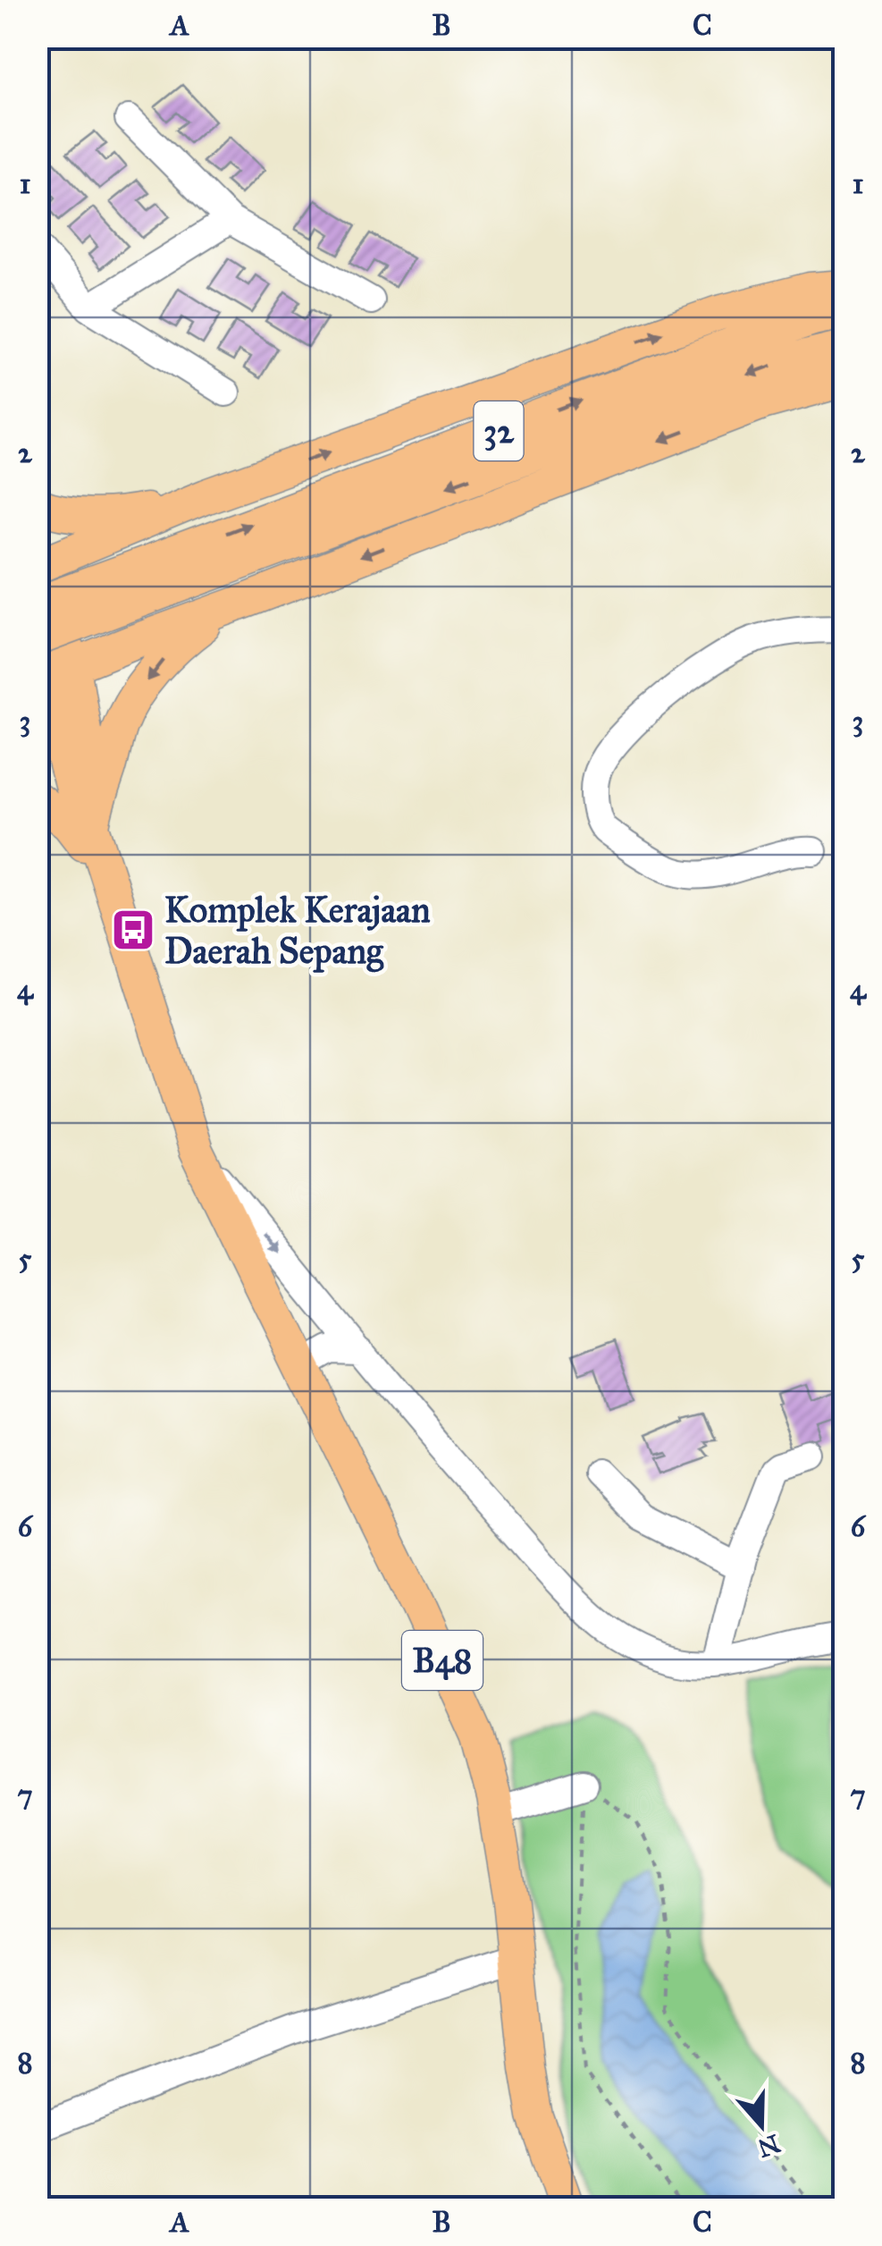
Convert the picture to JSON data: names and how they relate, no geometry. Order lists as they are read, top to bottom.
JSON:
{
  "streets": {
    "main road": ["32", "B48"]
  },
  "places": {
    "bus stop": ["Komplek Kerajaan Daerah Sepang"]
  },
  "north": "bottom",
  "grid": {
    "columns": ["A", "B", "C"],
    "rows": [
      "1",
      "2",
      "3",
      "4",
      "5",
      "6",
      "7",
      "8"
    ]
  }
}
